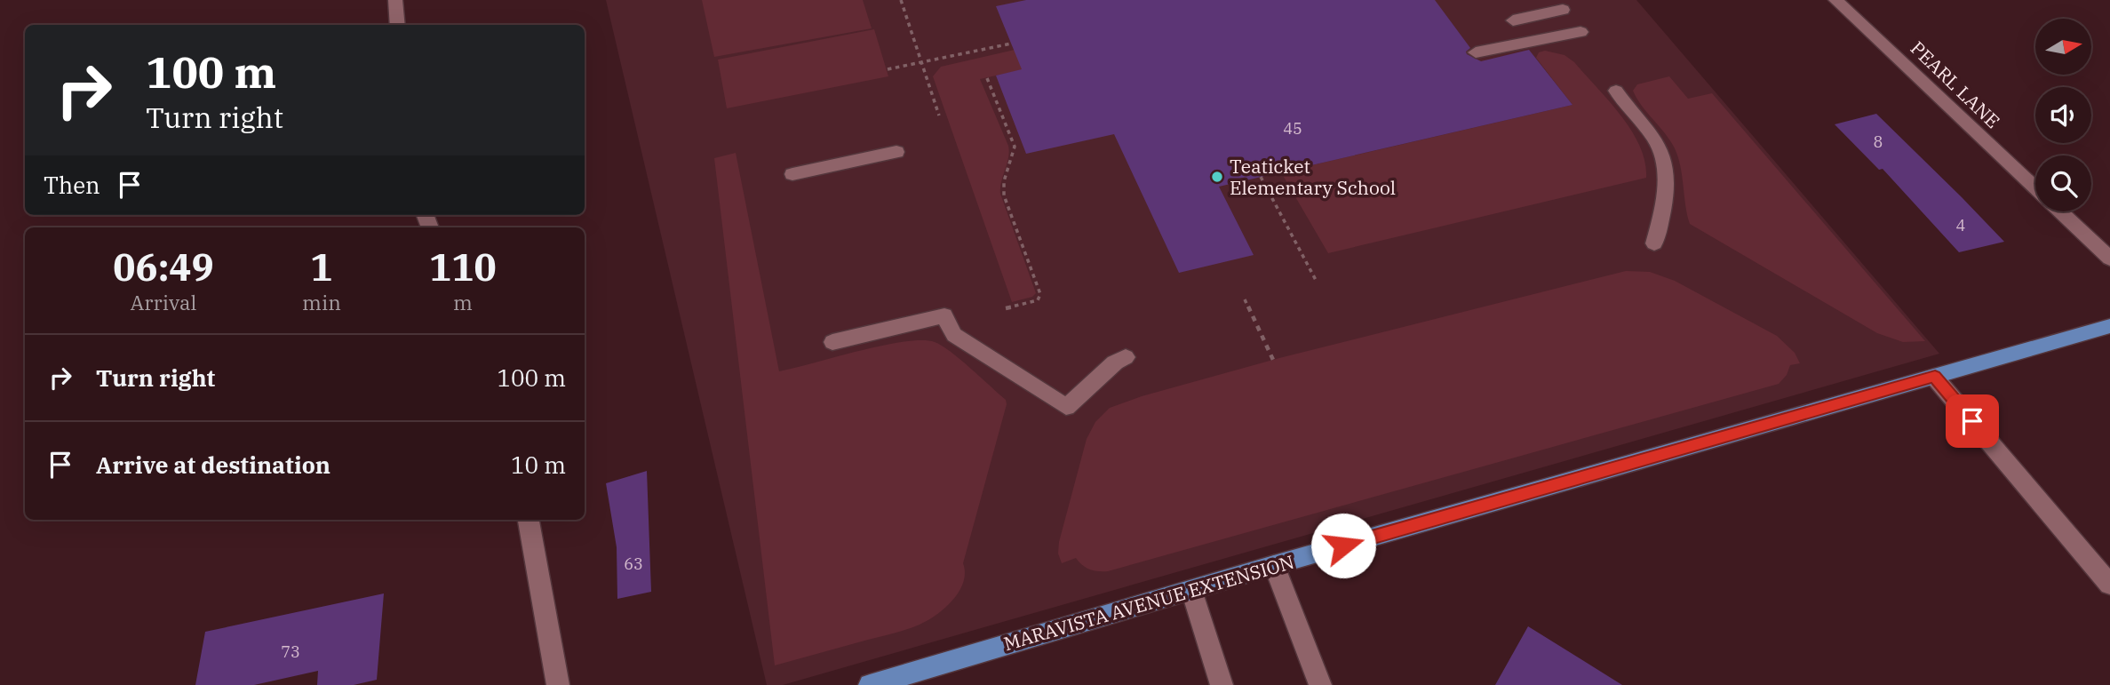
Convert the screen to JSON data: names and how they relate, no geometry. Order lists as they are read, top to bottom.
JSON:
{
  "streets": {
    "main road": ["MARAVISTA AVENUE EXTENSION"],
    "street": ["PEARL LANE"]
  },
  "places": ["Teaticket Elementary School"],
  "house_numbers": [
    "45",
    "8",
    "4",
    "63",
    "73"
  ],
  "north": "right",
  "page": {
    "turn": ["100 m", "Turn right"],
    "then": "Then",
    "eta": [
      "06:49",
      "Arrival",
      "1",
      "min",
      "110",
      "m"
    ],
    "list": [
      {
        "name": "Turn right",
        "value": "100 m"
      },
      {
        "name": "Arrive at destination",
        "value": "10 m"
      }
    ]
  }
}
